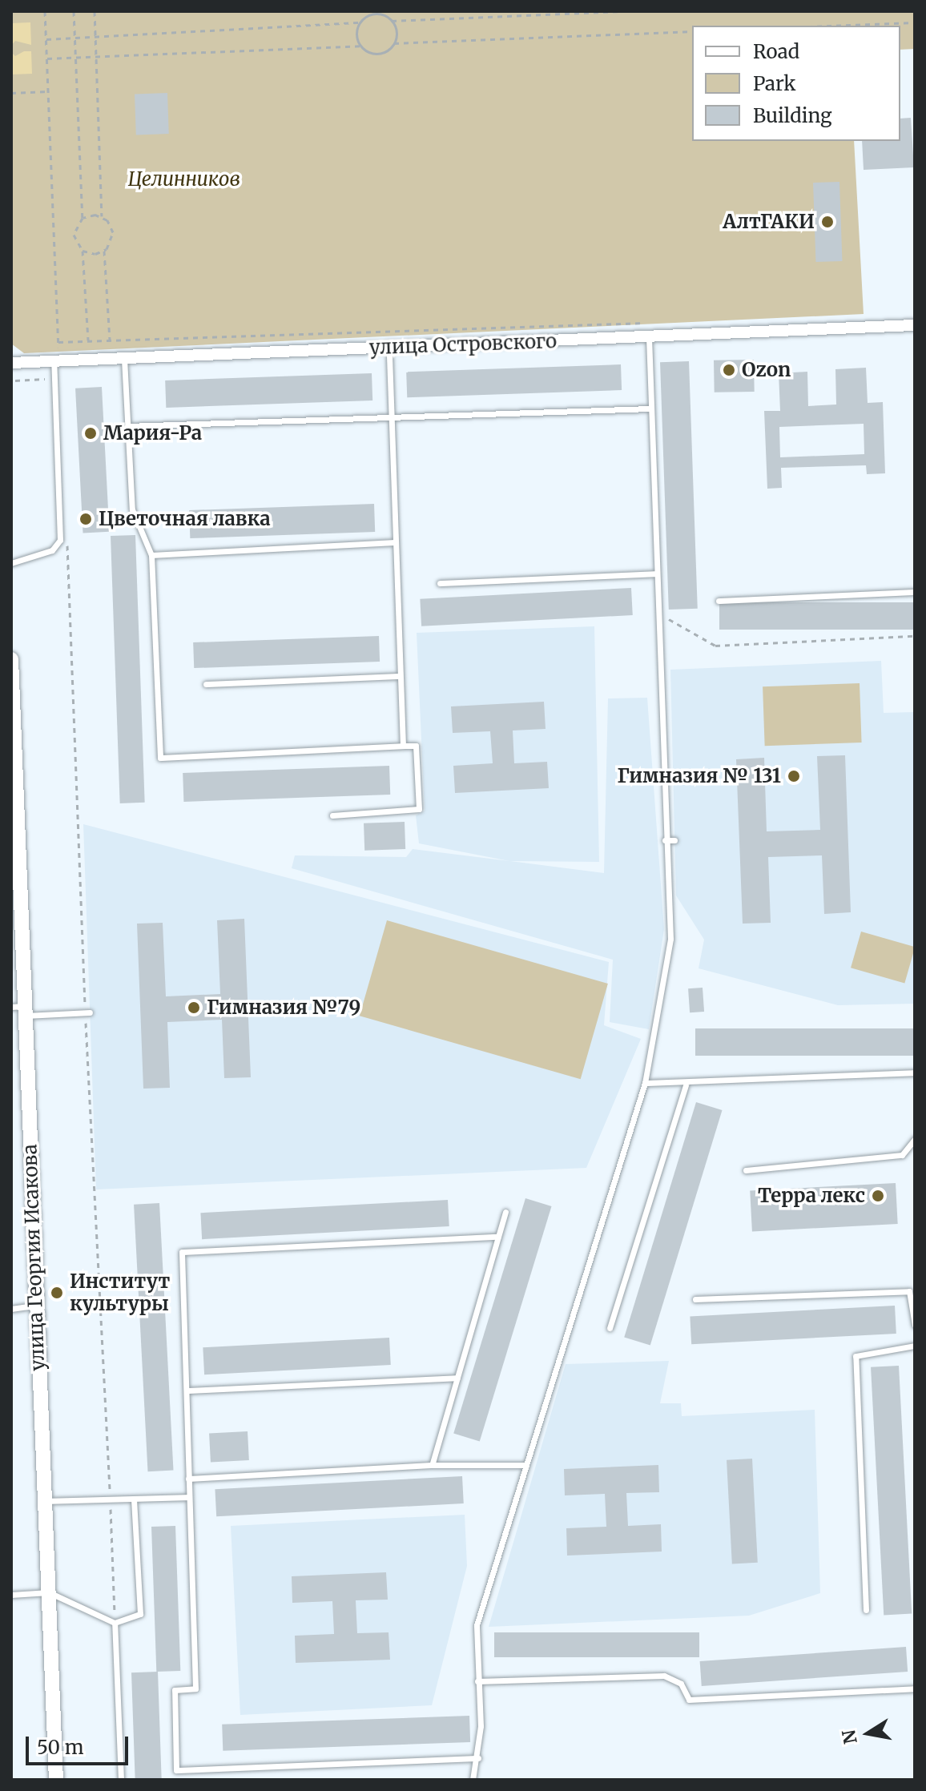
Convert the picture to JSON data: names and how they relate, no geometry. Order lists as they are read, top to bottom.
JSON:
{
  "streets": {
    "street": ["улица Островского", "улица Георгия Исакова"]
  },
  "parks": ["Целинников"],
  "places": [
    "АлтГАКИ",
    "Ozon",
    "Мария-Ра",
    "Цветочная лавка",
    "Гимназия № 131",
    "Гимназия №79",
    "Терра лекс",
    "Институт культуры"
  ],
  "legend": ["Road", "Park", "Building"],
  "scale_bar": "50 m",
  "north": "left"
}
